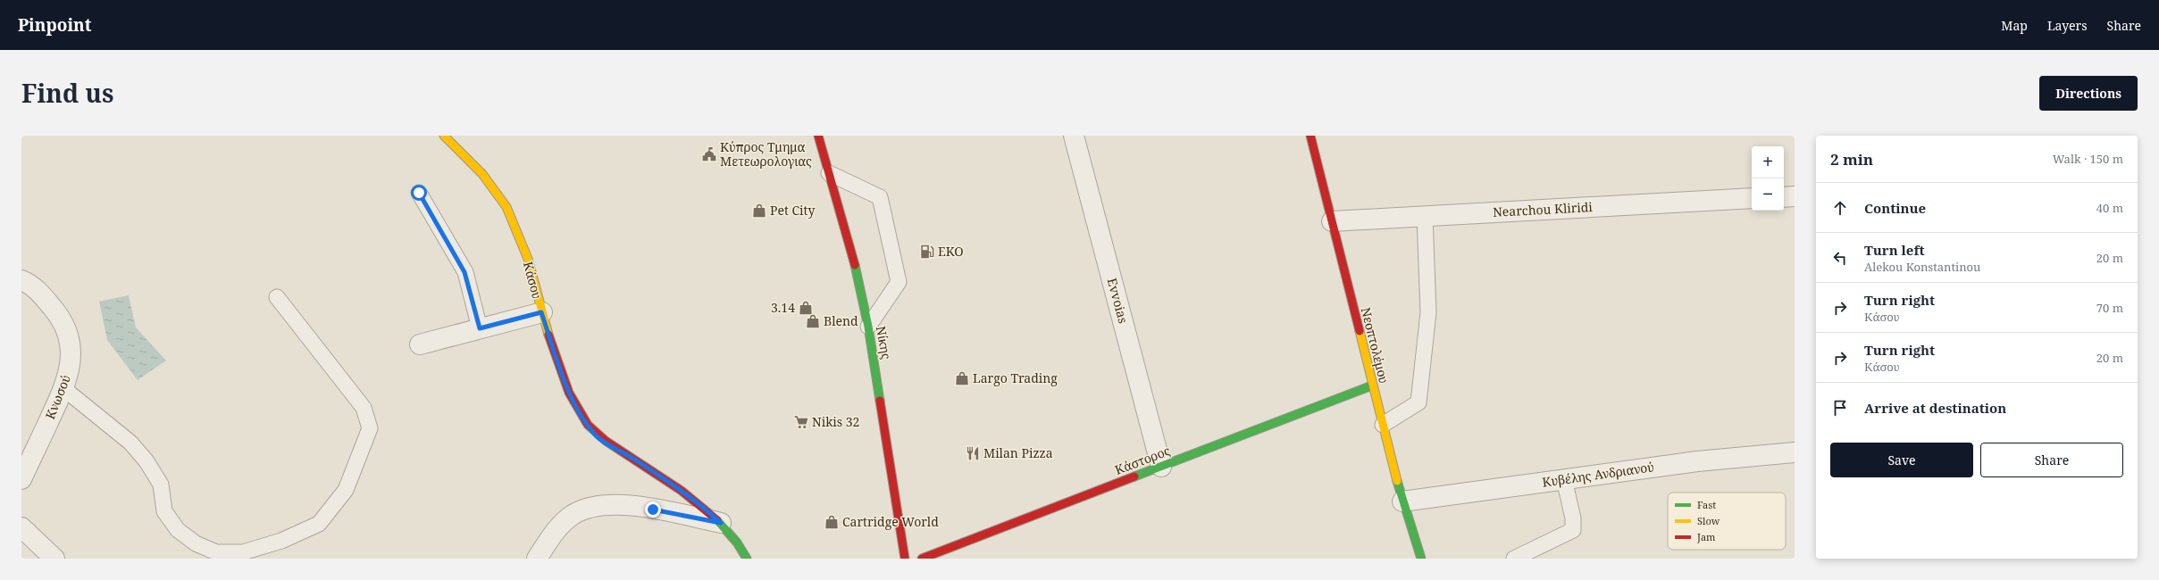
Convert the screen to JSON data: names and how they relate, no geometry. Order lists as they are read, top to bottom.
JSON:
{
  "streets": {
    "street": [
      "Nearchou Kliridi",
      "Κάσου",
      "Evvoias",
      "Νίκης",
      "Νεοπτολέμου",
      "Κνωσού",
      "Κάστορος",
      "Κυβέλης Ανδριανού"
    ]
  },
  "crossings": [
    ["Nearchou Kliridi", "Νεοπτολέμου"],
    ["Evvoias", "Κάστορος"],
    ["Νεοπτολέμου", "Κάστορος"],
    ["Νεοπτολέμου", "Κυβέλης Ανδριανού"]
  ],
  "places": {
    "public building": ["Κύπρος Τμημα Μετεωρολογιας"],
    "shop": [
      "Pet City",
      "3.14",
      "Blend",
      "Largo Trading",
      "Cartridge World"
    ],
    "fuel station": ["EKO"],
    "supermarket": ["Nikis 32"],
    "restaurant": ["Milan Pizza"]
  },
  "legend": ["Fast", "Slow", "Jam"],
  "page": {
    "header": "Pinpoint",
    "nav": ["Map", "Layers", "Share"],
    "title": "Find us",
    "buttons": [
      "Directions",
      ["Save", "Share"]
    ],
    "heading": ["2 min", "Walk · 150 m"],
    "map_buttons": ["+", "−"],
    "list": [
      ["Continue", "40 m"],
      ["Turn left", "Alekou Konstantinou", "20 m"],
      ["Turn right", "Κάσου", "70 m"],
      ["Turn right", "Κάσου", "20 m"],
      "Arrive at destination"
    ]
  }
}
